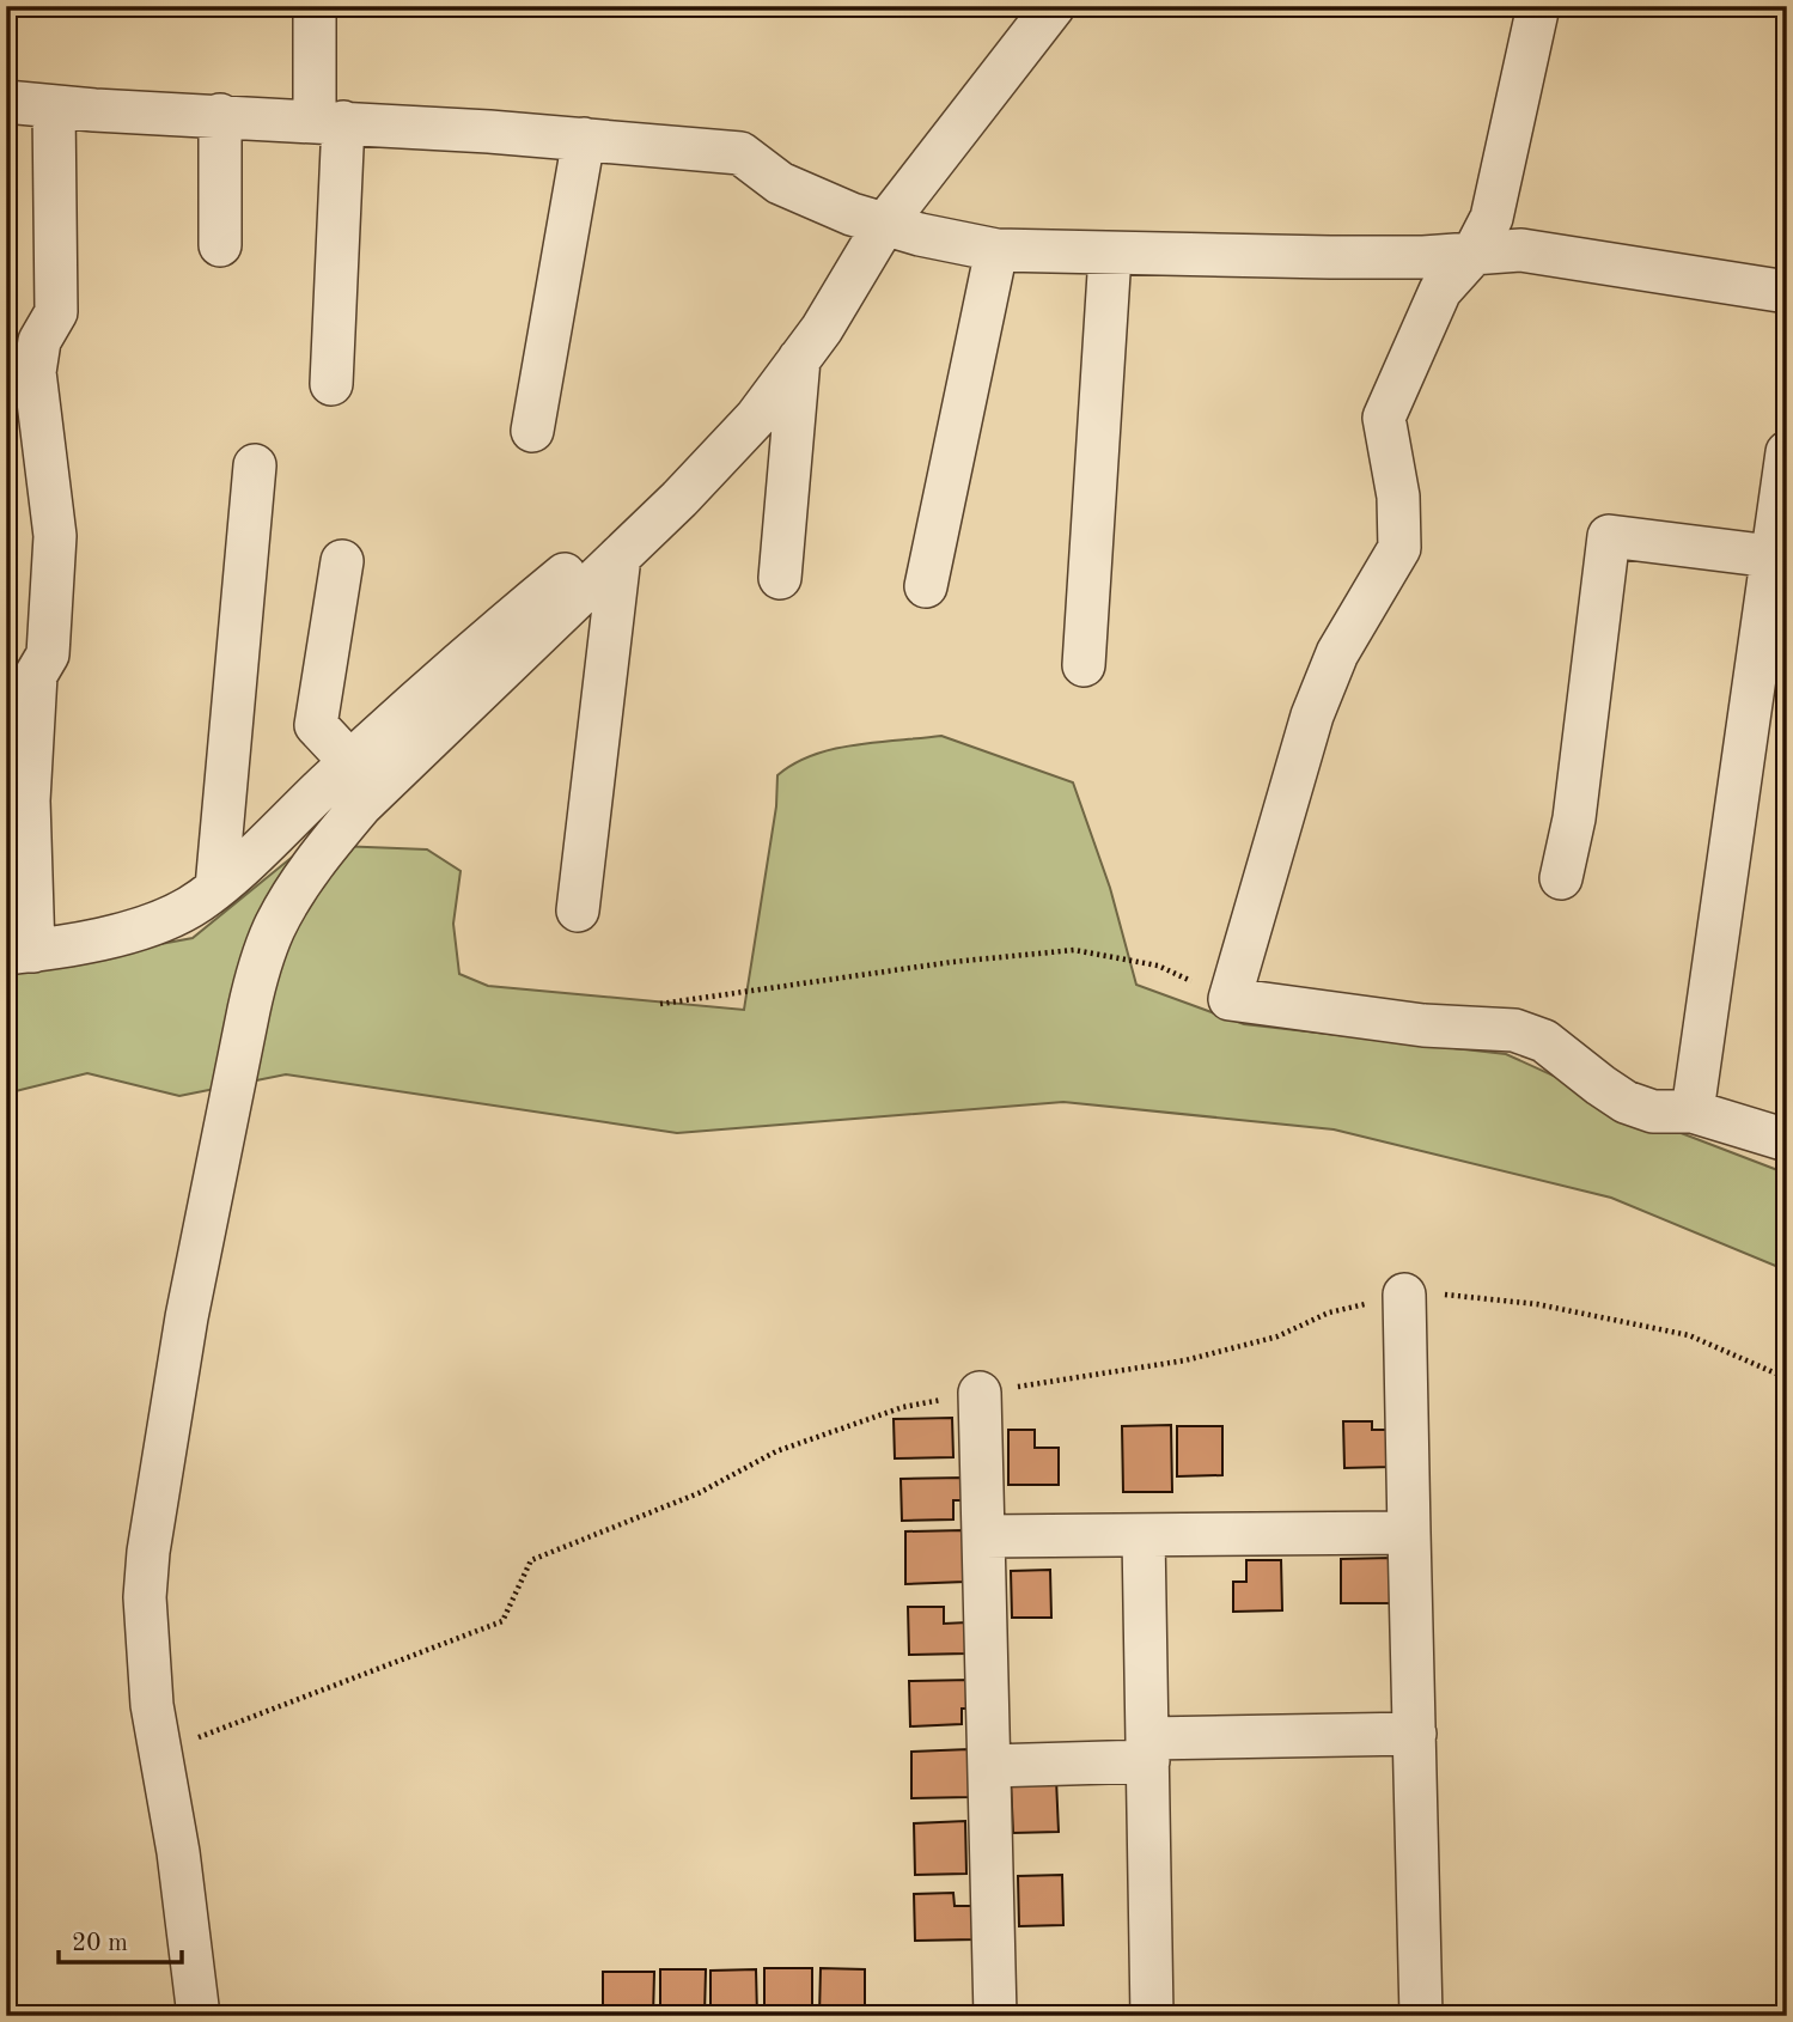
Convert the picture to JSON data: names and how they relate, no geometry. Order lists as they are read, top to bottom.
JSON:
{
  "scale_bar": "20 m"
}
